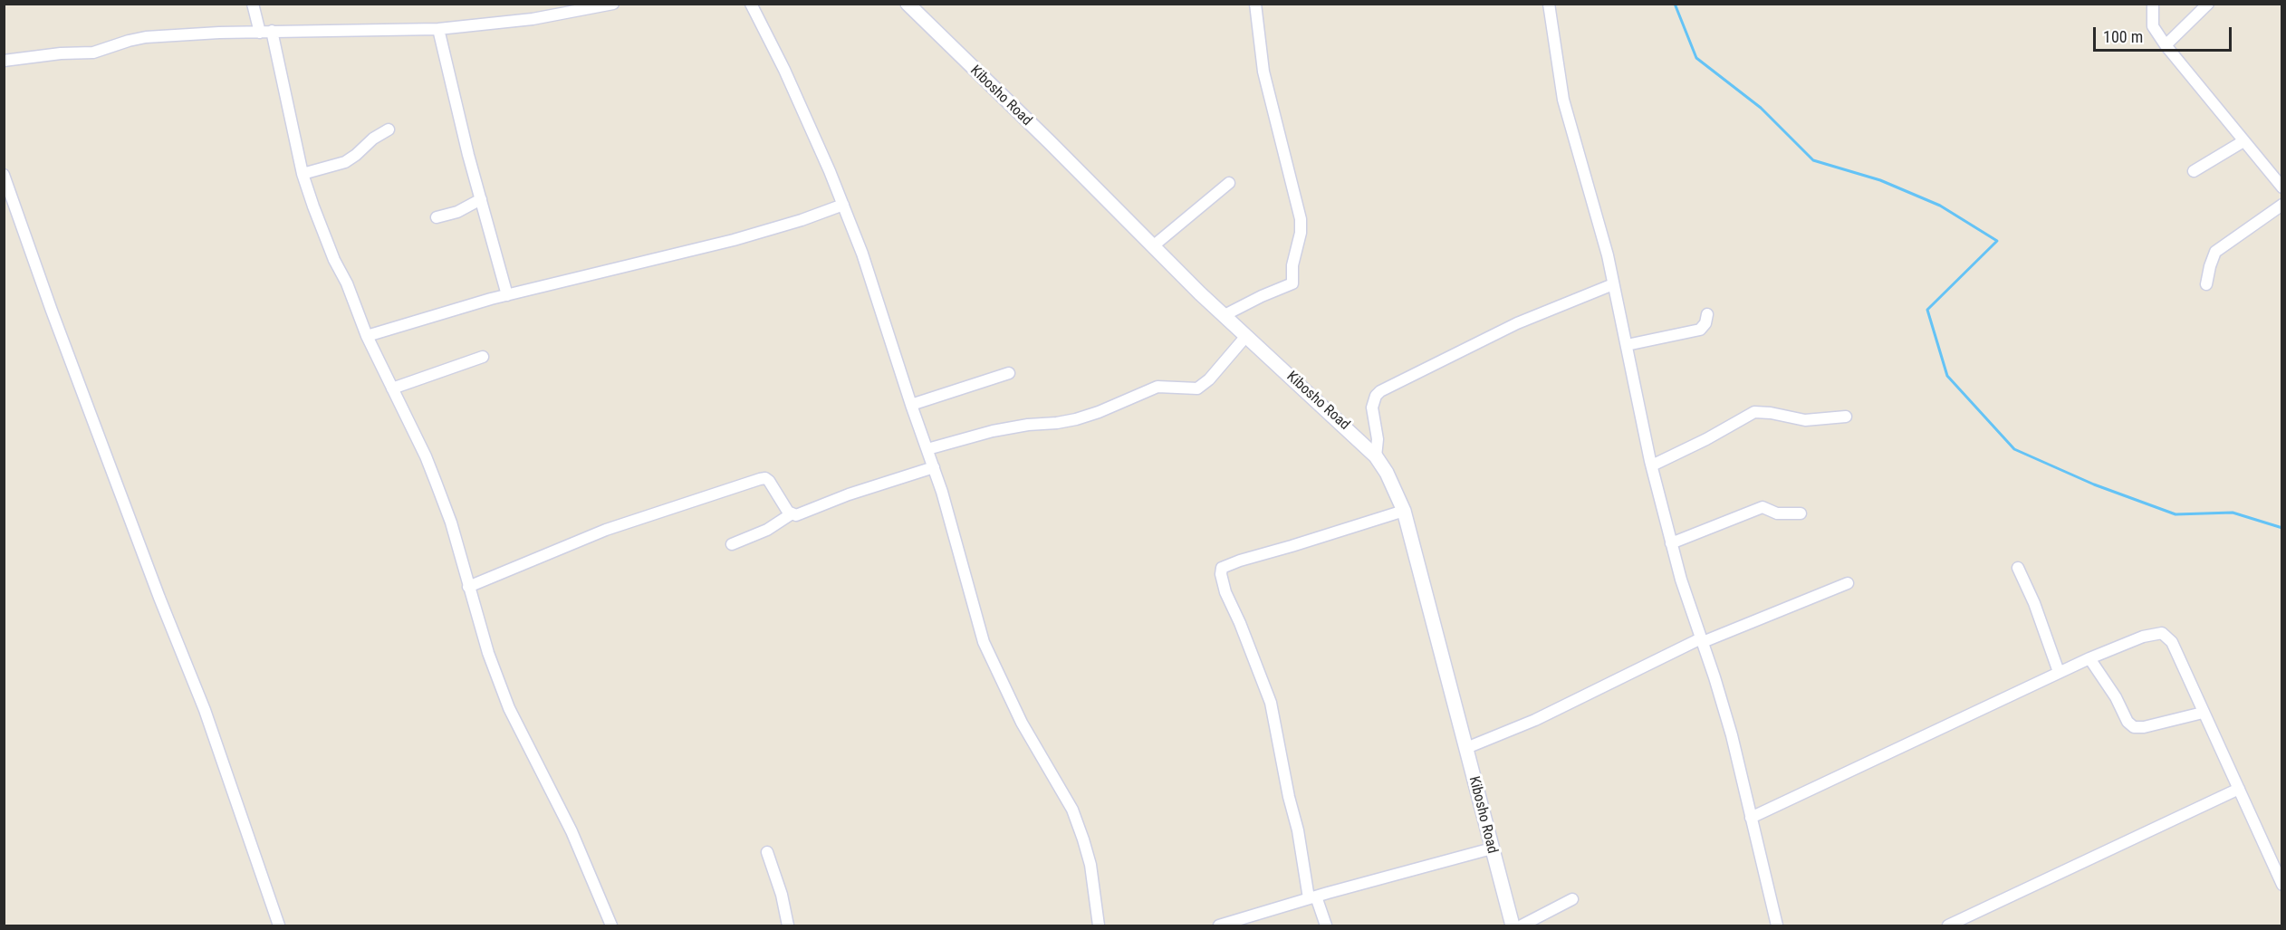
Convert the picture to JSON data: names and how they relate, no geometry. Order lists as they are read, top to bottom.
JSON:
{
  "streets": {
    "street": ["Kibosho Road"]
  },
  "scale_bar": "100 m"
}
